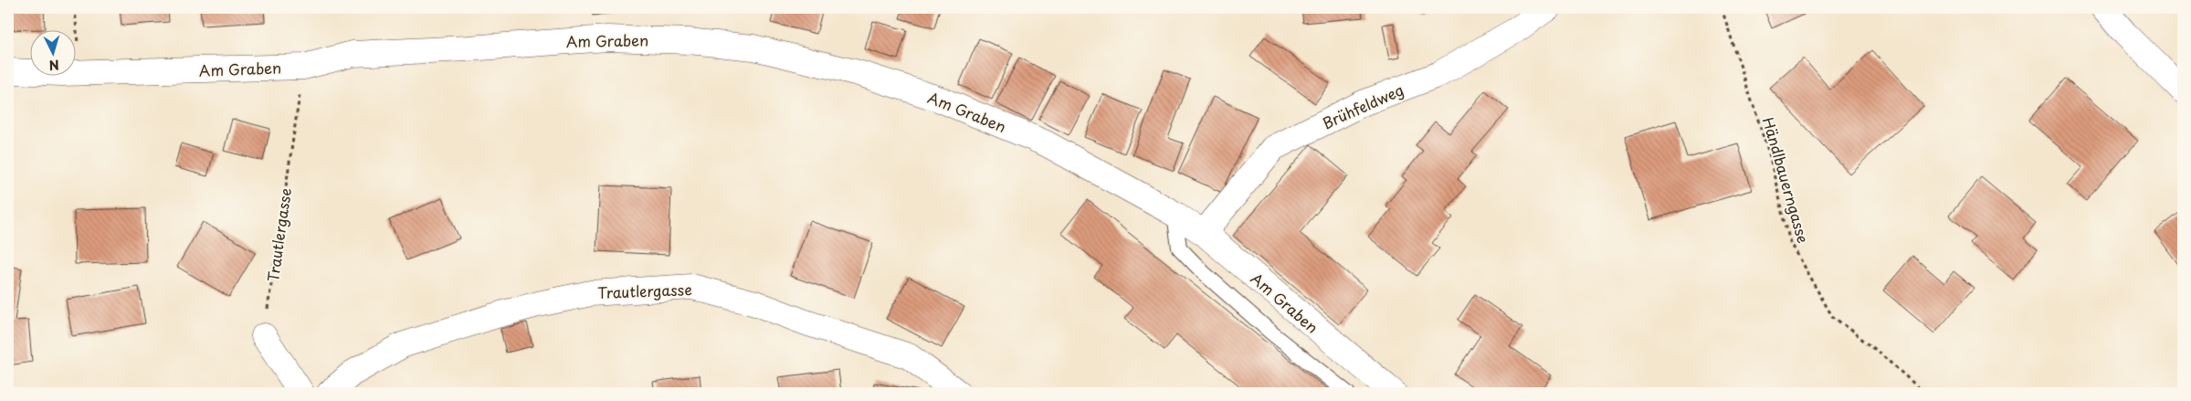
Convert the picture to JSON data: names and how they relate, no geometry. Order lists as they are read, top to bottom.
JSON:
{
  "streets": {
    "street": ["Am Graben", "Brühfeldweg", "Trautlergasse"],
    "path": ["Händlbauerngasse"]
  },
  "crossings": [
    ["Am Graben", "Brühfeldweg"],
    ["Am Graben", "Trautlergasse"]
  ],
  "north": "bottom"
}
